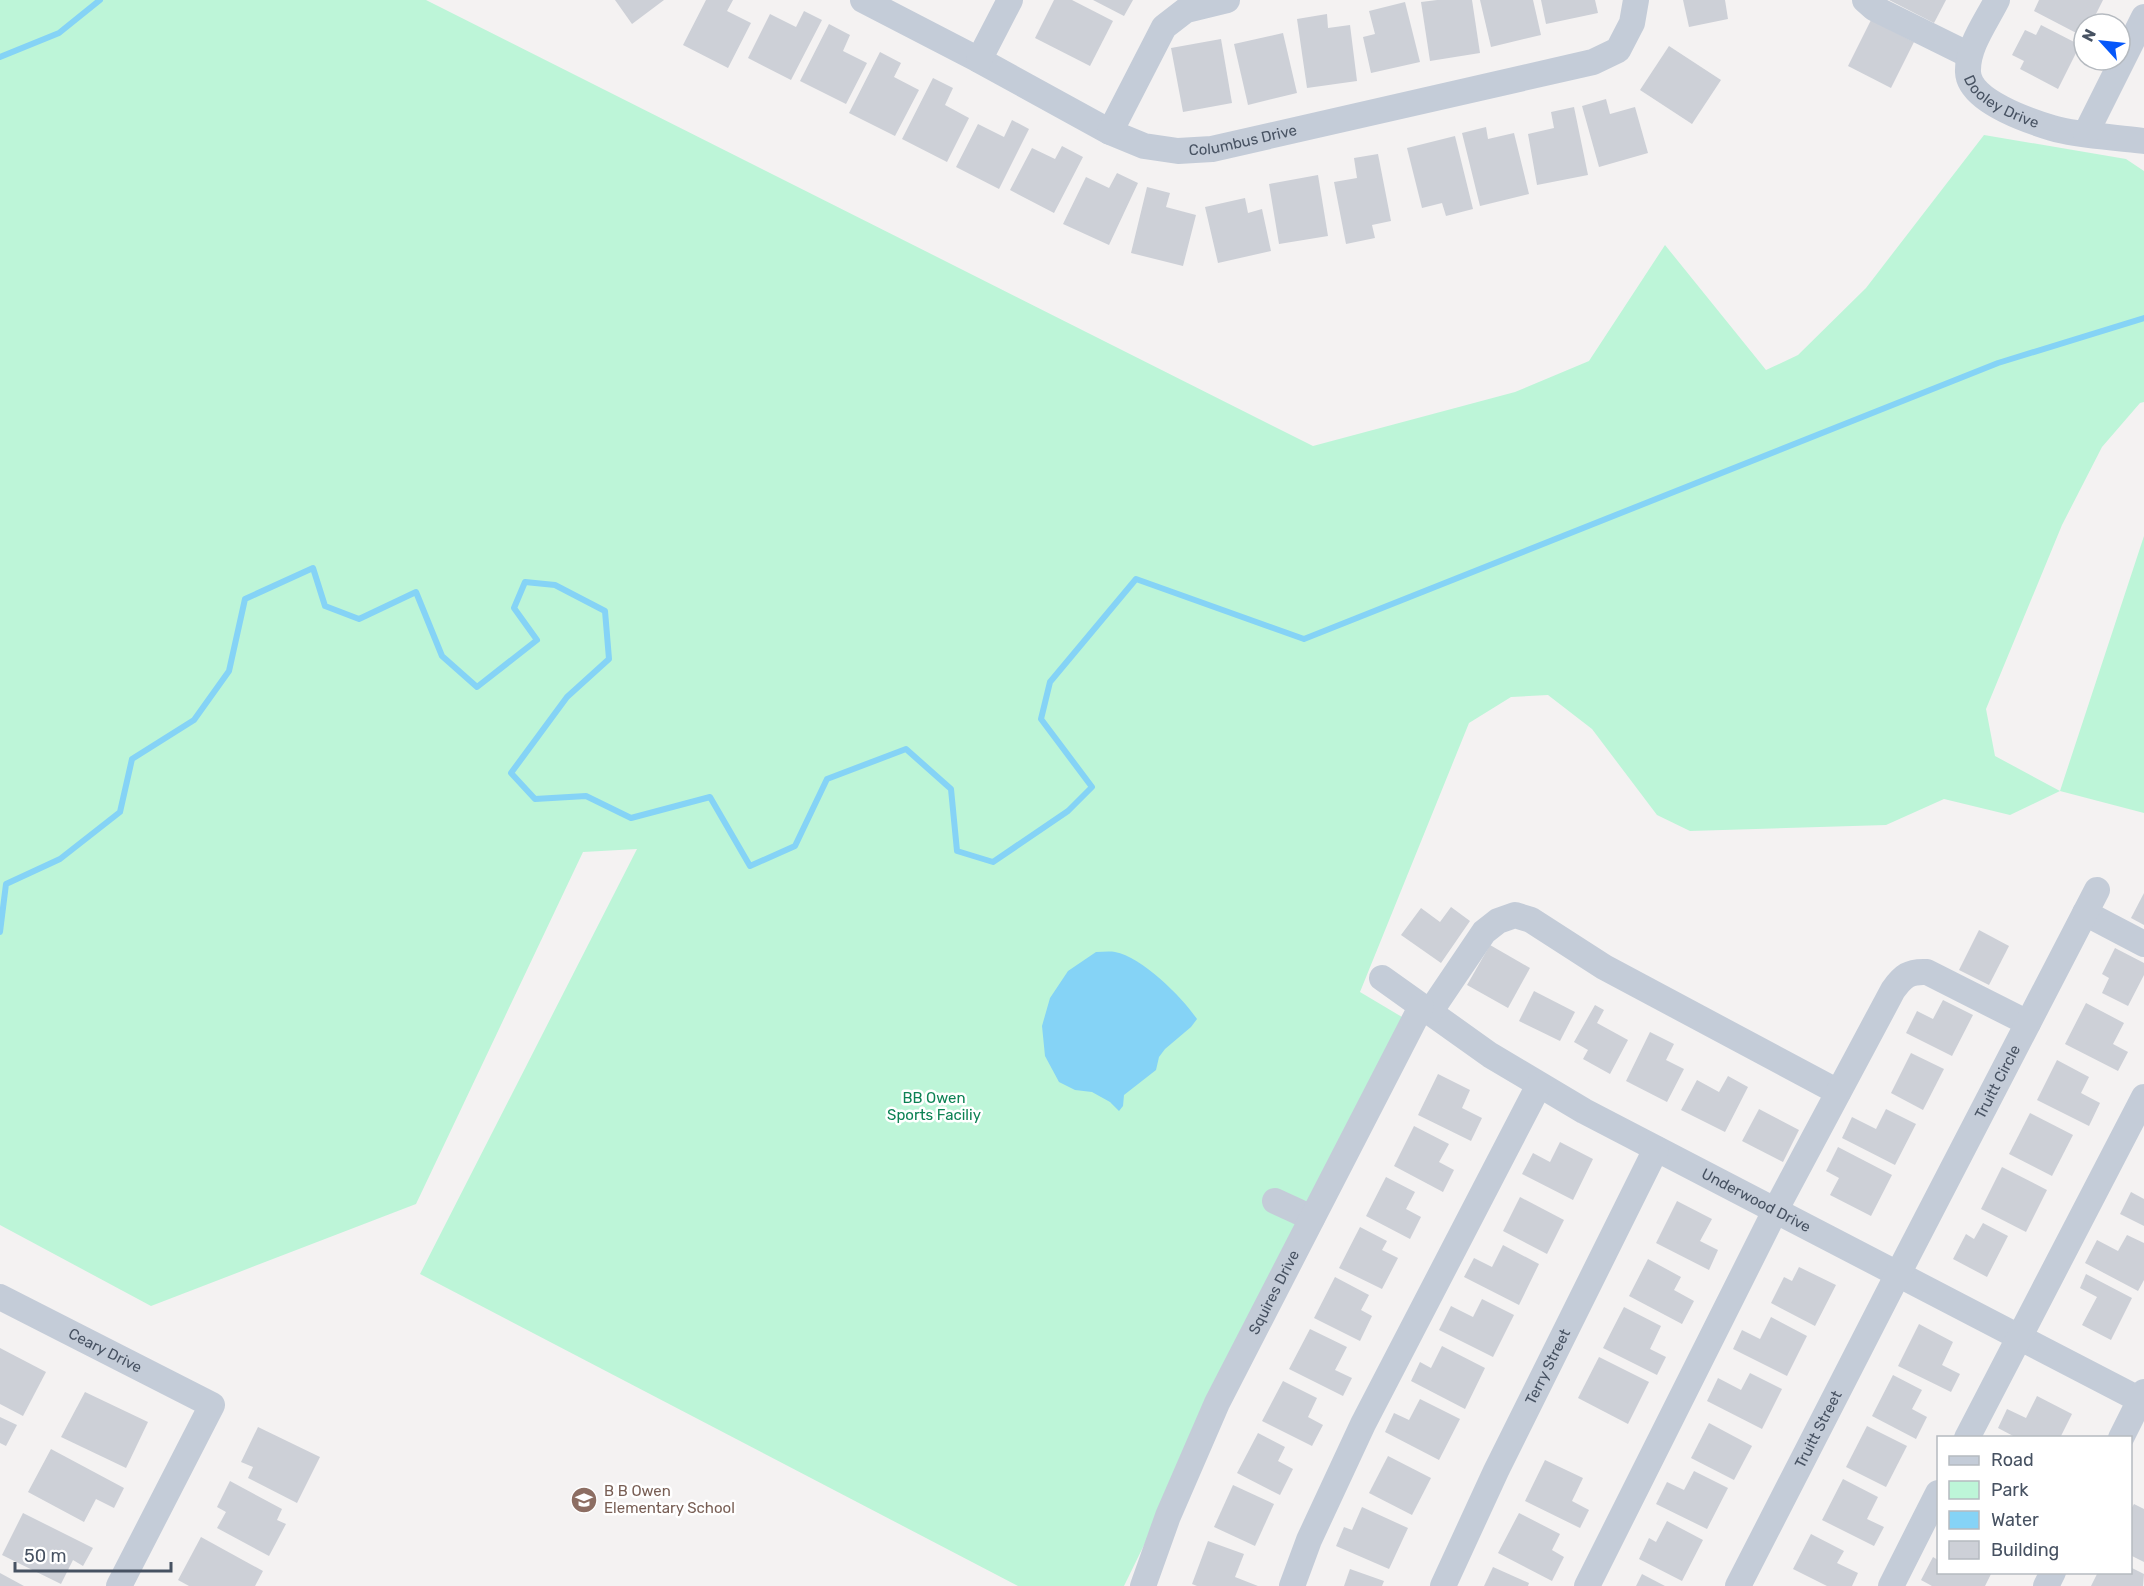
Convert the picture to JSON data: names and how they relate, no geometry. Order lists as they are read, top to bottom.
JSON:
{
  "streets": {
    "street": [
      "Dooley Drive",
      "Columbus Drive",
      "Truitt Circle",
      "Underwood Drive",
      "Squires Drive",
      "Ceary Drive",
      "Terry Street",
      "Truitt Street"
    ]
  },
  "crossings": [
    ["Truitt Circle", "Underwood Drive"],
    ["Truitt Circle", "Truitt Street"],
    ["Underwood Drive", "Squires Drive"],
    ["Underwood Drive", "Terry Street"],
    ["Underwood Drive", "Truitt Street"]
  ],
  "parks": ["BB Owen Sports Faciliy"],
  "places": {
    "school or university": ["B B Owen Elementary School"]
  },
  "legend": [
    "Road",
    "Park",
    "Water",
    "Building"
  ],
  "scale_bar": "50 m",
  "north": "top left"
}
